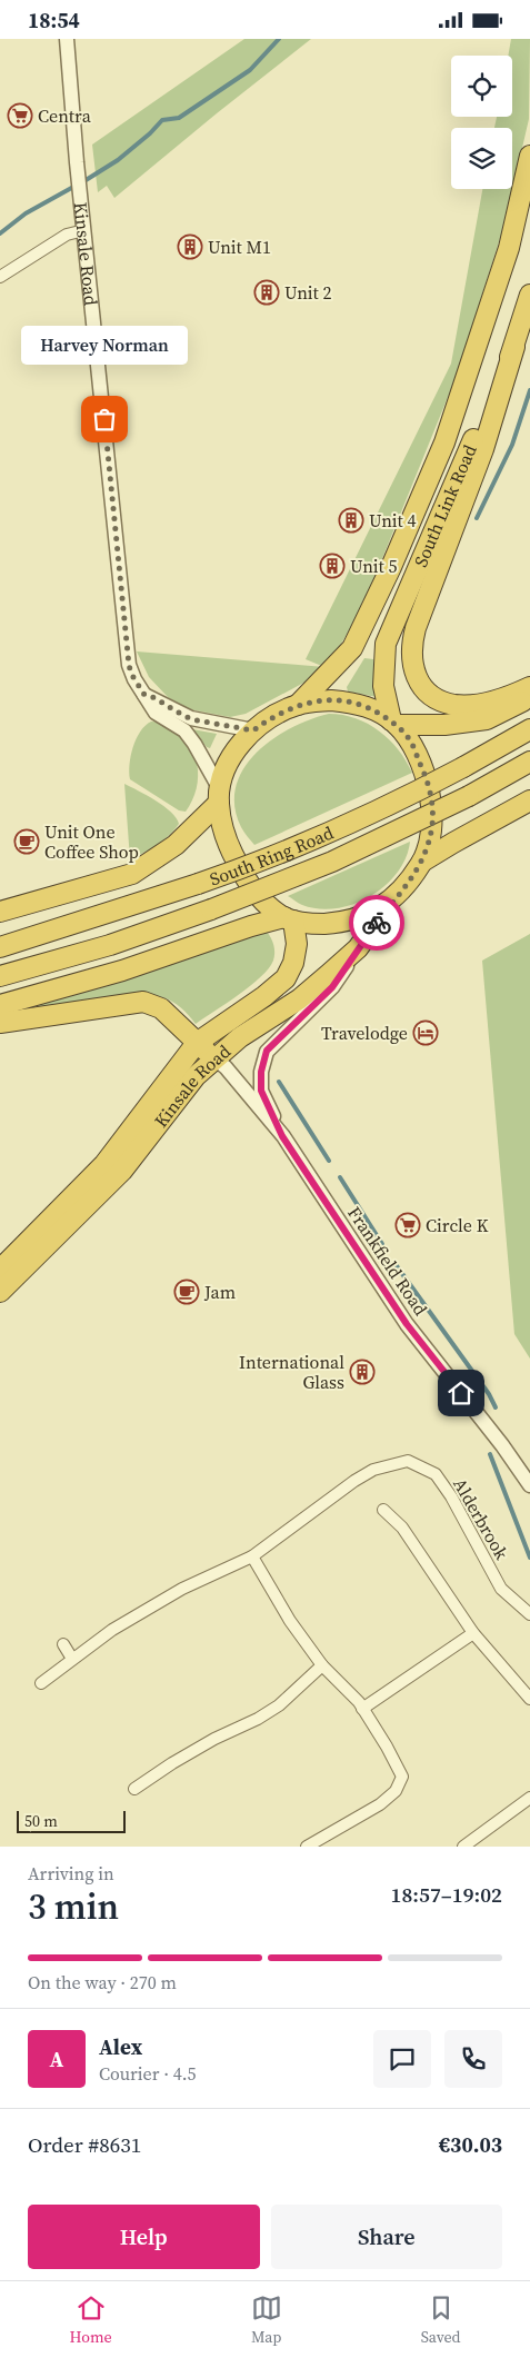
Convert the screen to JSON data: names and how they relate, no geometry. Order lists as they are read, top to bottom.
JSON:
{
  "streets": {
    "highway": ["Kinsale Road", "South Link Road", "South Ring Road"],
    "street": ["Frankfield Road", "Alderbrook"]
  },
  "crossings": [
    ["Kinsale Road", "Frankfield Road"]
  ],
  "places": {
    "supermarket": ["Centra", "Circle K"],
    "building": [
      "Unit M1",
      "Unit 2",
      "Unit 4",
      "Unit 5",
      "International Glass"
    ],
    "other": ["Harvey Norman"],
    "cafe": ["Unit One Coffee Shop", "Jam"],
    "hotel": ["Travelodge"]
  },
  "scale_bar": "50 m",
  "page": {
    "status": "18:54",
    "bubble": "Harvey Norman",
    "scale": "50 m",
    "heading": ["3 min", "Arriving in", "18:57–19:02"],
    "panel": [
      "Alex",
      "Courier · 4.5",
      "Order #8631",
      "€30.03"
    ],
    "bar": "On the way · 270 m",
    "round": "A",
    "buttons": ["Help", "Share"],
    "tabs": ["Home", "Map", "Saved"]
  }
}
